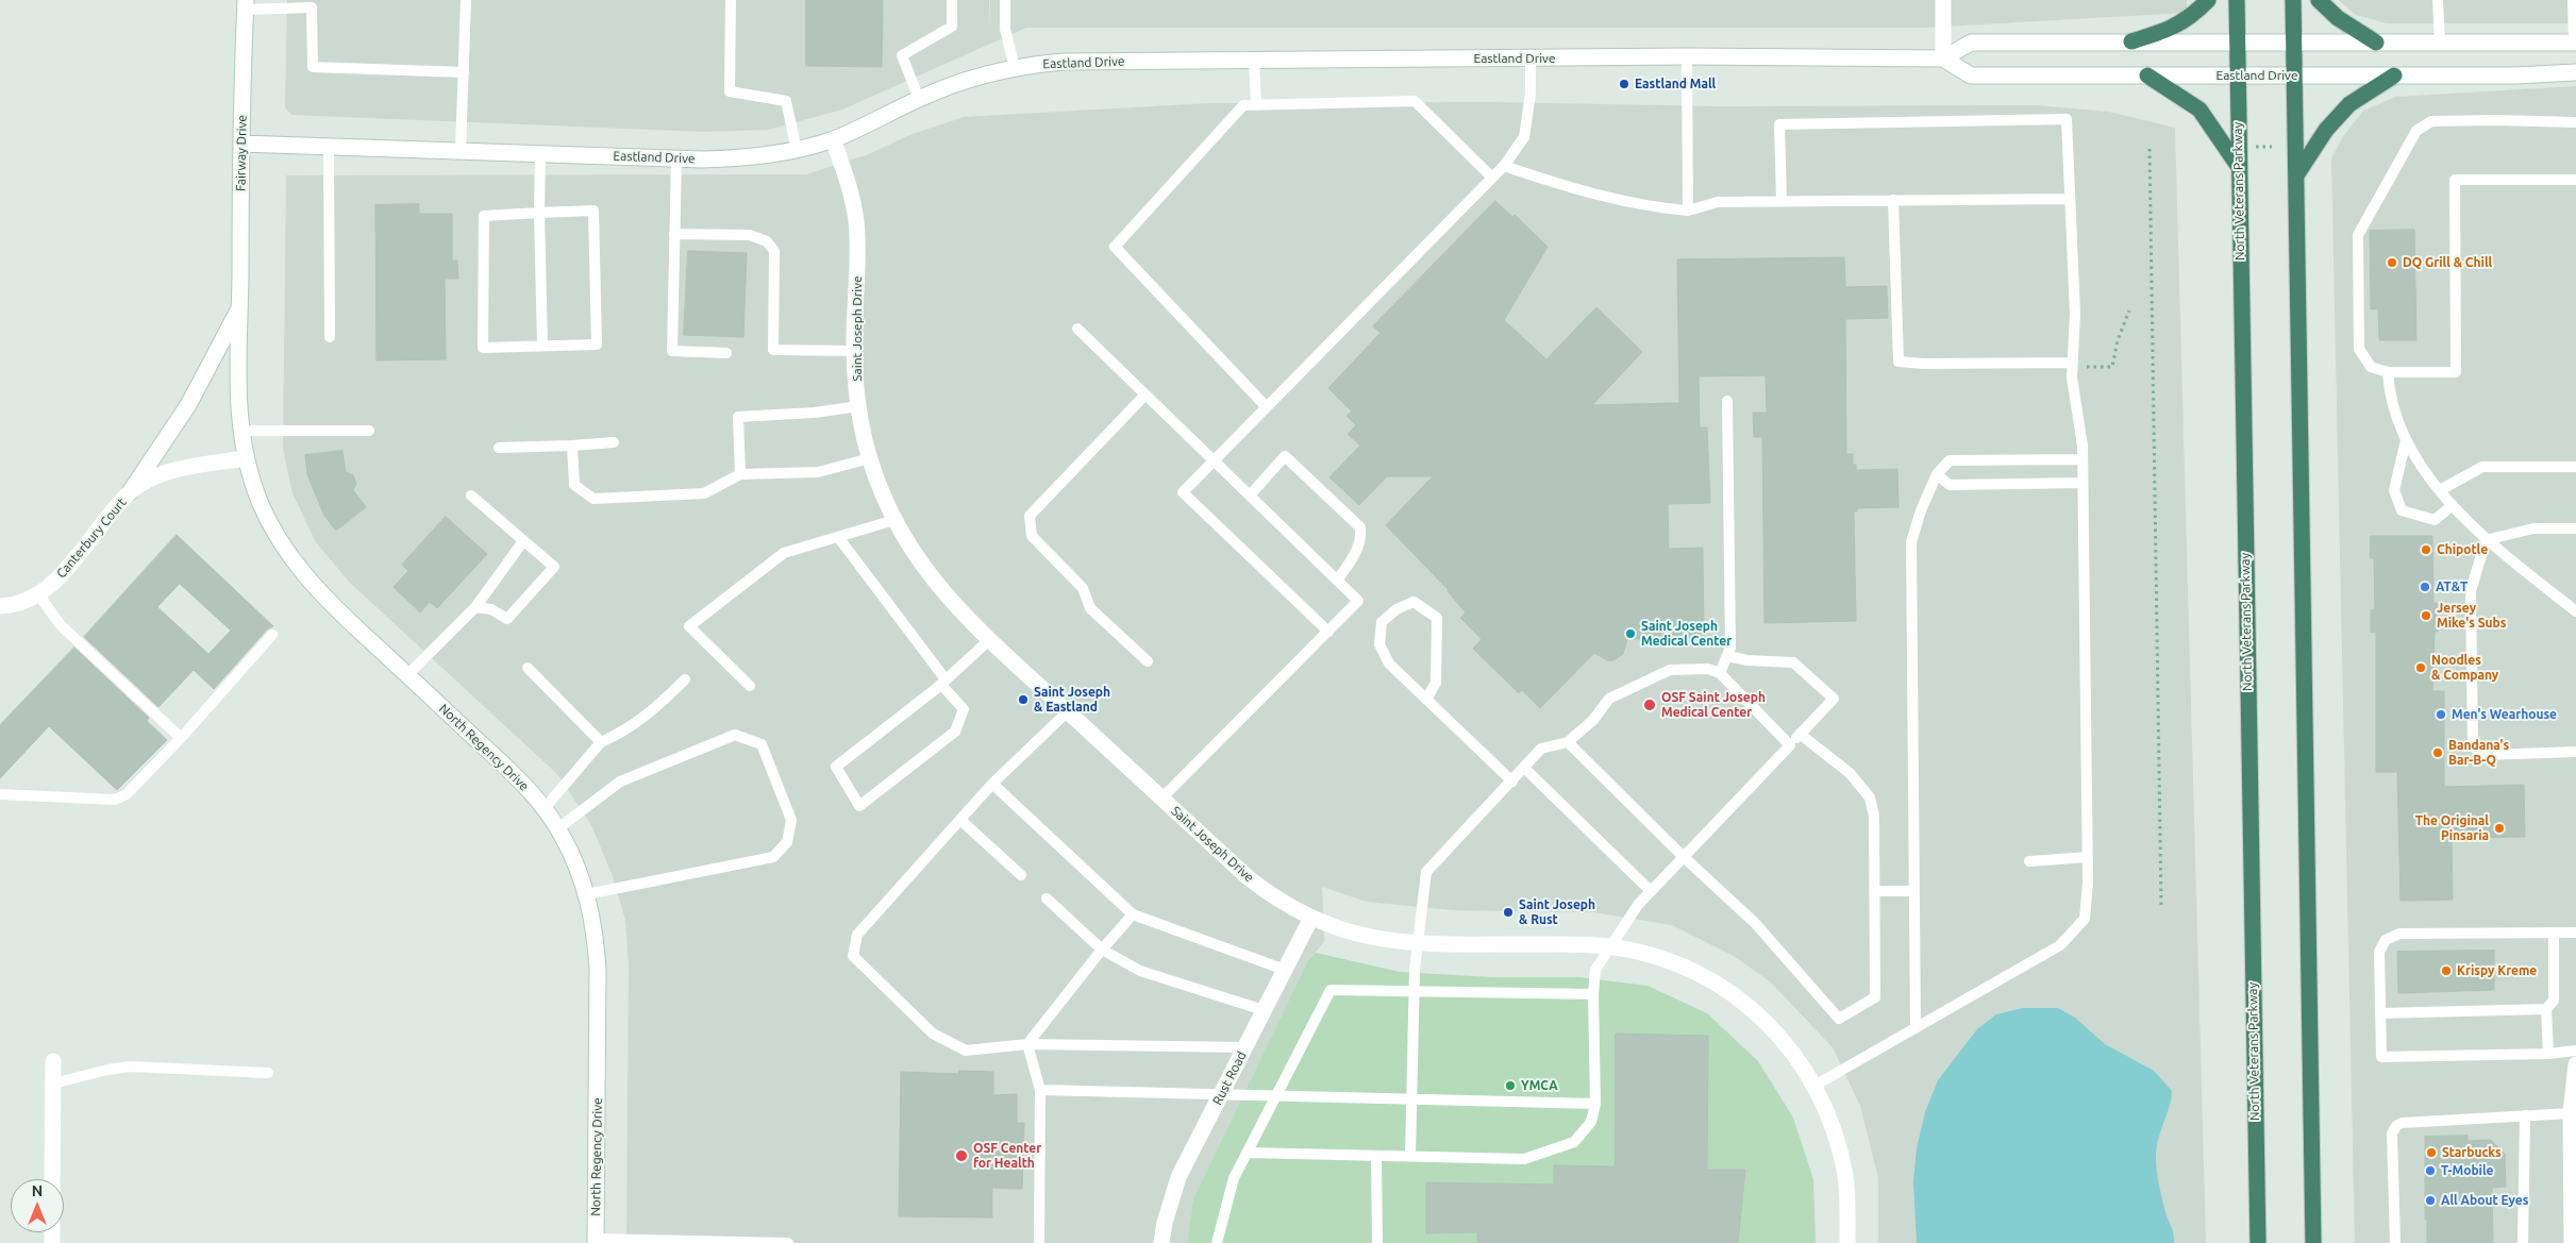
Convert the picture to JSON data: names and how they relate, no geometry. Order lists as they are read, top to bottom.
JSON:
{
  "streets": {
    "highway": ["North Veterans Parkway"],
    "main road": [
      "Eastland Drive",
      "Fairway Drive",
      "Saint Joseph Drive",
      "Canterbury Court",
      "North Regency Drive",
      "Rust Road"
    ]
  },
  "crossings": [
    ["Eastland Drive", "Fairway Drive"],
    ["Eastland Drive", "North Veterans Parkway"],
    ["Eastland Drive", "Saint Joseph Drive"],
    ["Fairway Drive", "North Regency Drive"],
    ["Saint Joseph Drive", "Rust Road"],
    ["Canterbury Court", "North Regency Drive"]
  ],
  "places": [
    "Eastland Mall",
    "DQ Grill & Chill",
    "Chipotle",
    "AT&T",
    "Jersey Mike's Subs",
    "Saint Joseph Medical Center",
    "Noodles & Company",
    "Saint Joseph & Eastland",
    "OSF Saint Joseph Medical Center",
    "Men's Wearhouse",
    "Bandana's Bar-B-Q",
    "The Original Pinsaria",
    "Saint Joseph & Rust",
    "Krispy Kreme",
    "YMCA",
    "Starbucks",
    "OSF Center for Health",
    "T-Mobile",
    "All About Eyes"
  ],
  "north": "top"
}
